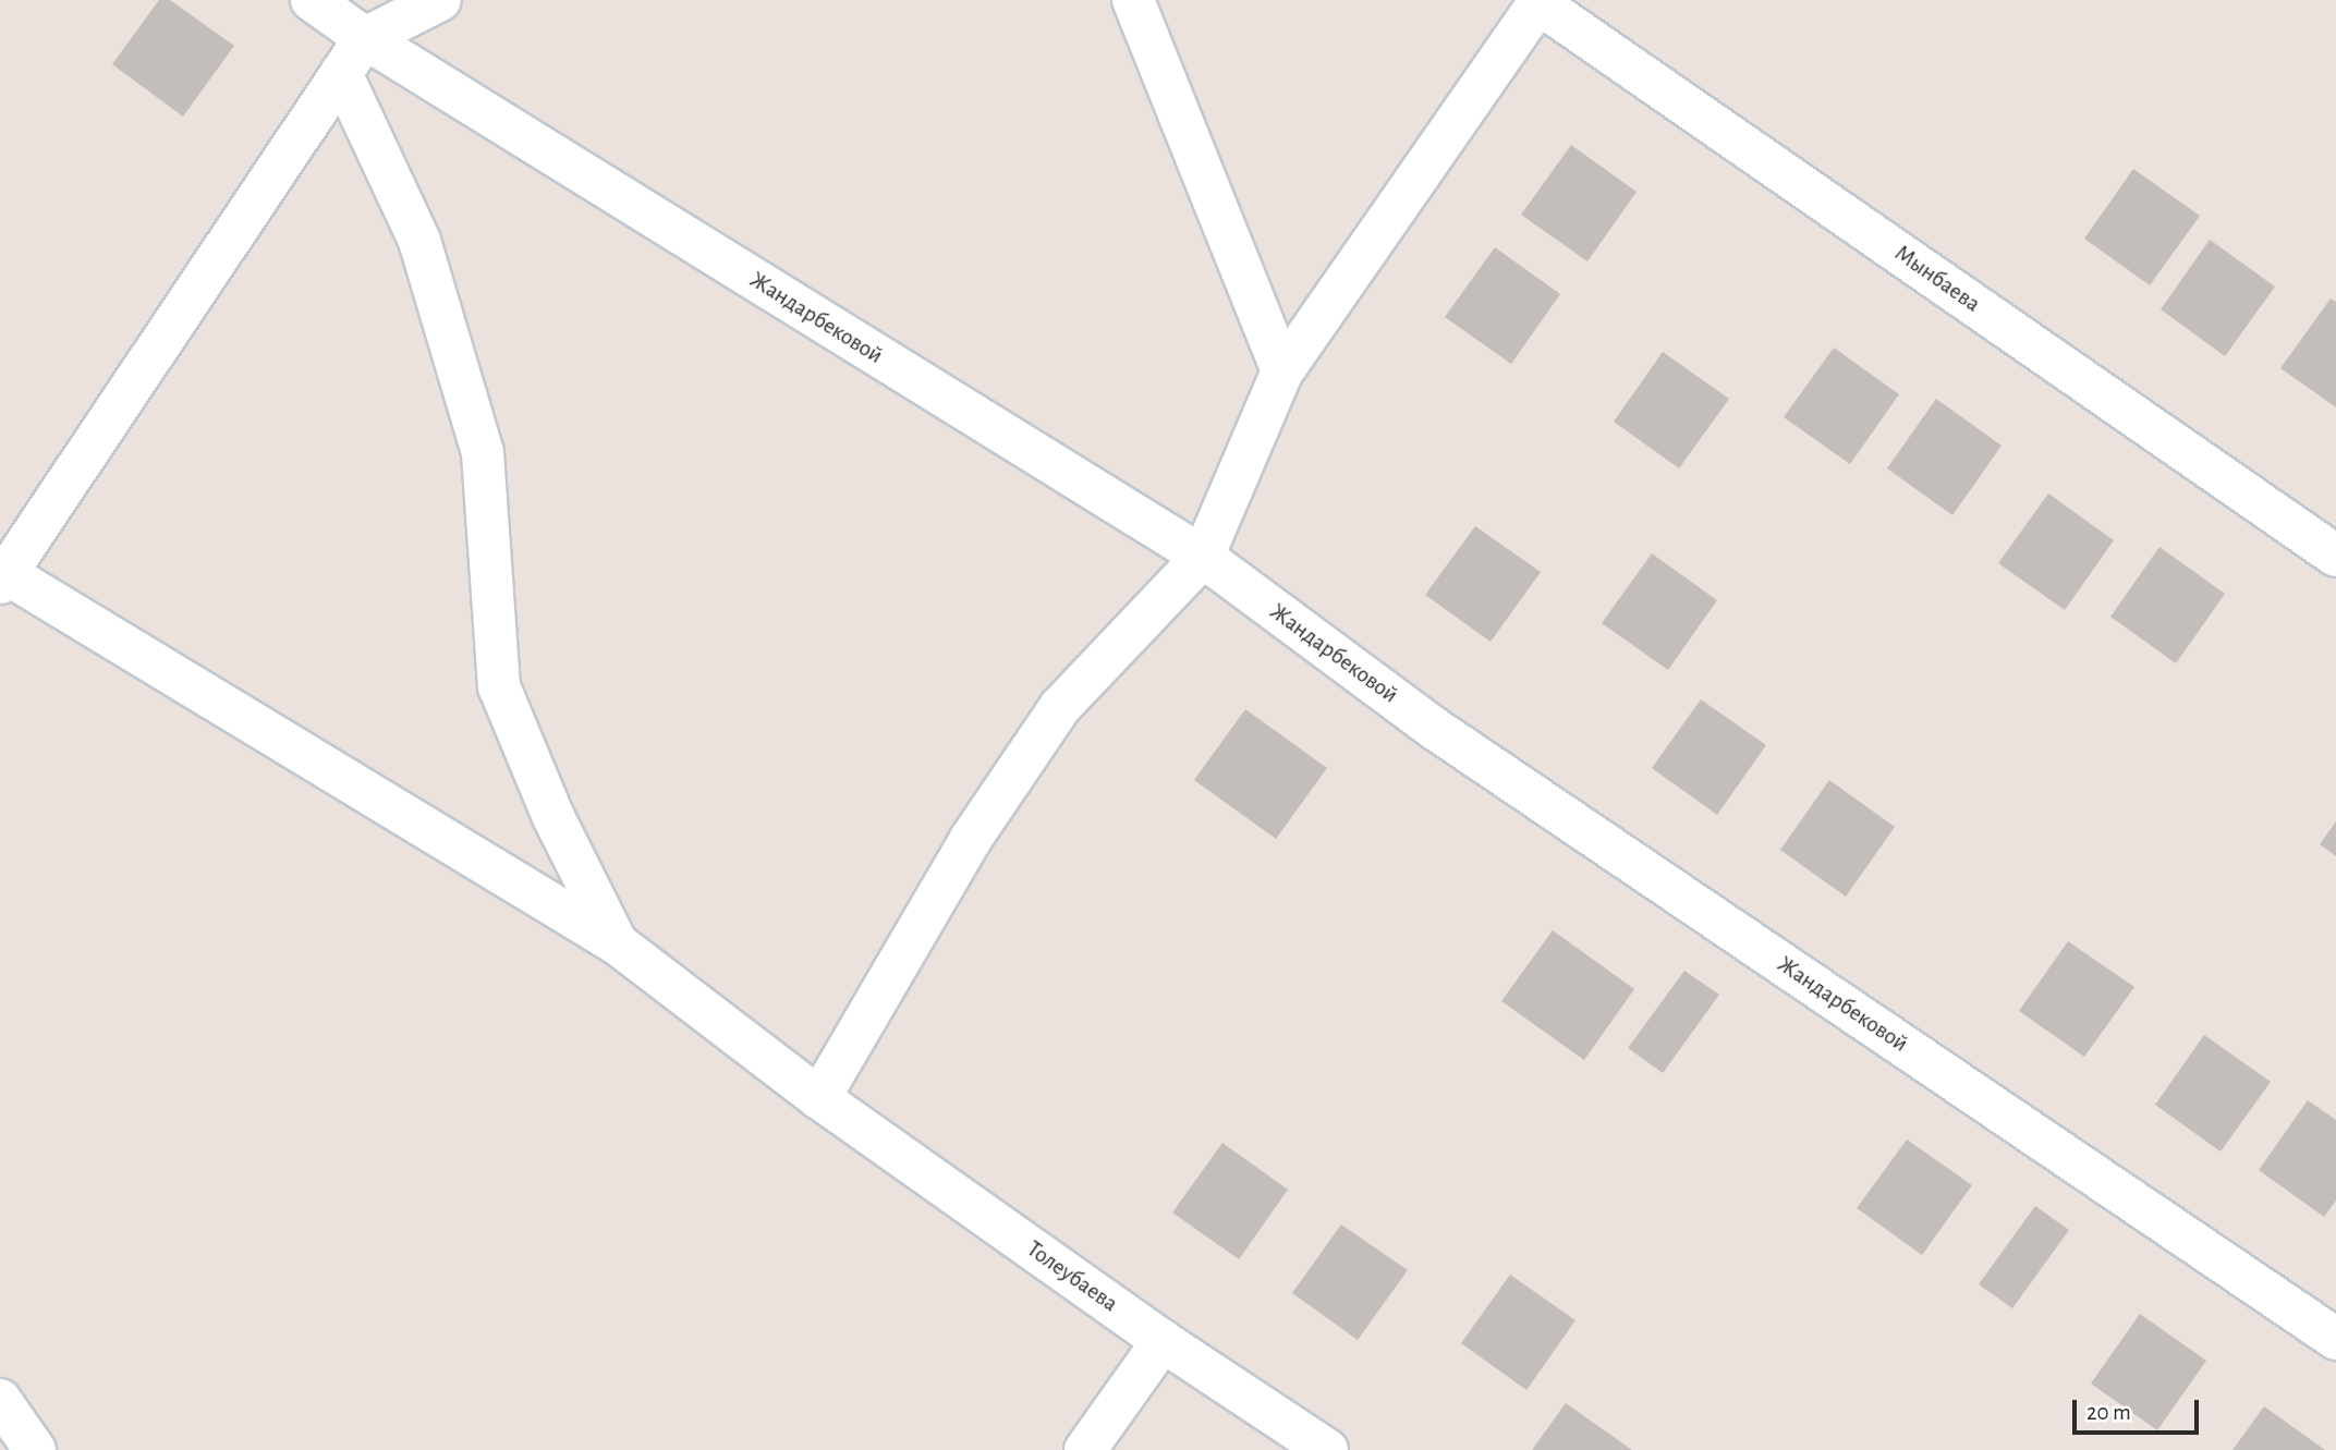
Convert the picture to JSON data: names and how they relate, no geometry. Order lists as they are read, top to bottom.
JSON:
{
  "streets": {
    "street": ["Мынбаева", "Жандарбековой", "Толеубаева"]
  },
  "scale_bar": "20 m"
}
